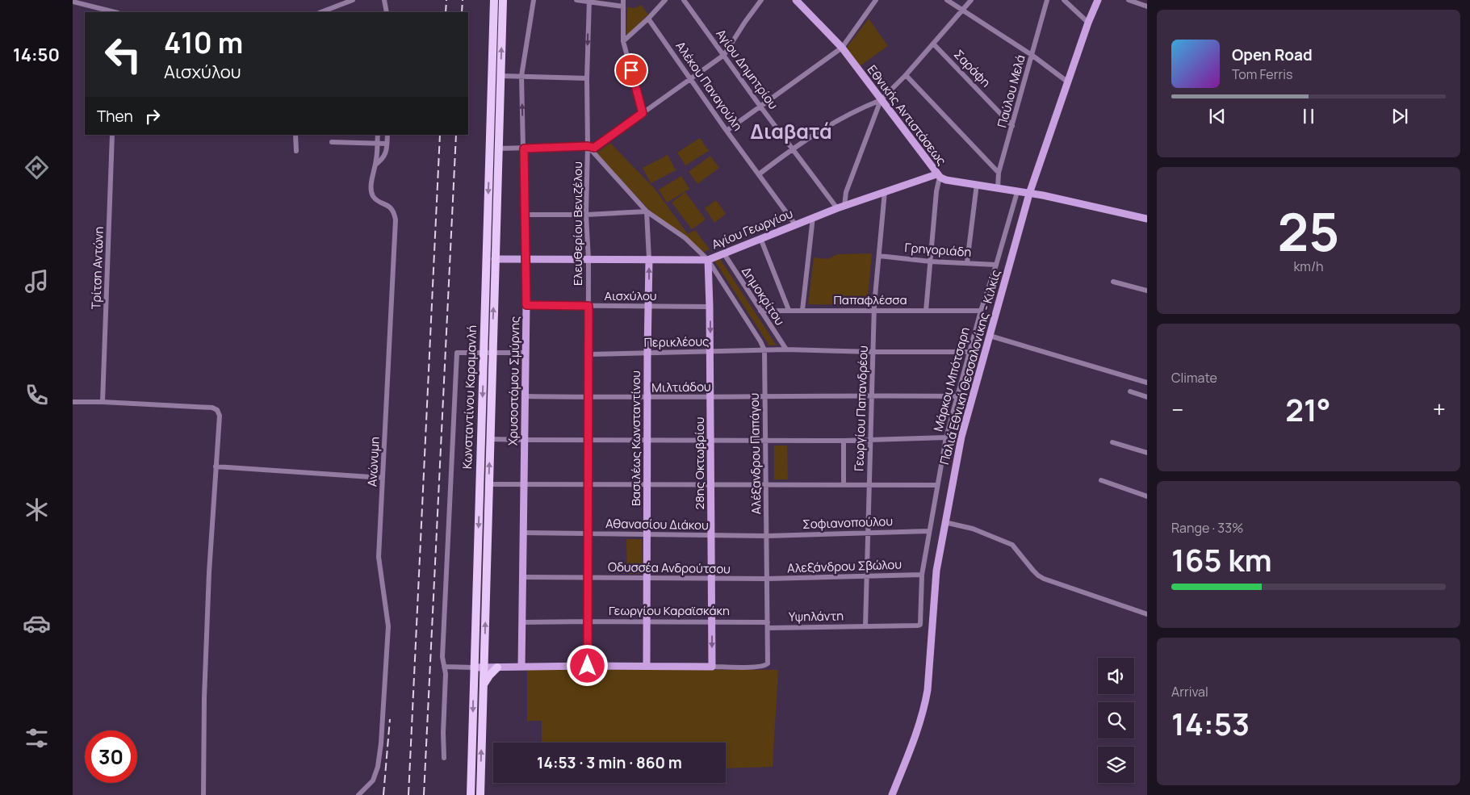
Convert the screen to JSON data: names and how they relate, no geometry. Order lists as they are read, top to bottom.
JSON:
{
  "streets": {
    "main road": ["Κωνσταντίνου Καραμανλή"],
    "street": [
      "Σαράφη",
      "Αγίου Δημητρίου",
      "Αλέκου Παναγούλη",
      "Παύλου Μελά",
      "Εθνικής Αντιστάσεως",
      "Ελευθερίου Βενιζέλου",
      "Αγίου Γεωργίου",
      "Γρηγοριάδη",
      "Τρίτση Αντώνη",
      "Αισχύλου",
      "Δημοκρίτου",
      "Παπαφλέσσα",
      "Περικλέους",
      "Παλιά Εθνική Θεσσαλονίκης - Κιλκίς",
      "Μάρκου Μπότσαρη",
      "Χρυσοστόμου Σμύρνης",
      "Μιλτιάδου",
      "Γεωργίου Παπανδρέου",
      "Βασιλέως Κωνσταντίνου",
      "Αλέξανδρου Παπάγου",
      "Ανώνυμη",
      "28ης Οκτωβρίου",
      "Σοφιανοπούλου",
      "Αθανασίου Διάκου",
      "Αλεξάνδρου Σβώλου",
      "Οδυσσέα Ανδρούτσου",
      "Γεωργίου Καραϊσκάκη",
      "Υψηλάντη"
    ]
  },
  "crossings": [
    ["Σαράφη", "Παύλου Μελά"],
    ["Αγίου Δημητρίου", "Αγίου Γεωργίου"],
    ["Αλέκου Παναγούλη", "Αγίου Γεωργίου"],
    ["Παύλου Μελά", "Εθνικής Αντιστάσεως"],
    ["Εθνικής Αντιστάσεως", "Αγίου Γεωργίου"],
    ["Εθνικής Αντιστάσεως", "Παλιά Εθνική Θεσσαλονίκης - Κιλκίς"],
    ["Εθνικής Αντιστάσεως", "Μάρκου Μπότσαρη"],
    ["Ελευθερίου Βενιζέλου", "Αγίου Γεωργίου"],
    ["Ελευθερίου Βενιζέλου", "Αισχύλου"],
    ["Ελευθερίου Βενιζέλου", "Περικλέους"],
    ["Ελευθερίου Βενιζέλου", "Μιλτιάδου"],
    ["Ελευθερίου Βενιζέλου", "Αλέξανδρου Παπάγου"],
    ["Ελευθερίου Βενιζέλου", "Αθανασίου Διάκου"],
    ["Ελευθερίου Βενιζέλου", "Οδυσσέα Ανδρούτσου"],
    ["Ελευθερίου Βενιζέλου", "Γεωργίου Καραϊσκάκη"],
    ["Αγίου Γεωργίου", "Δημοκρίτου"],
    ["Αγίου Γεωργίου", "Χρυσοστόμου Σμύρνης"],
    ["Αγίου Γεωργίου", "Κωνσταντίνου Καραμανλή"],
    ["Αγίου Γεωργίου", "Γεωργίου Παπανδρέου"],
    ["Αγίου Γεωργίου", "Βασιλέως Κωνσταντίνου"],
    ["Αγίου Γεωργίου", "Αλέξανδρου Παπάγου"],
    ["Αγίου Γεωργίου", "28ης Οκτωβρίου"],
    ["Γρηγοριάδη", "Μάρκου Μπότσαρη"],
    ["Γρηγοριάδη", "Γεωργίου Παπανδρέου"],
    ["Αισχύλου", "Χρυσοστόμου Σμύρνης"],
    ["Αισχύλου", "Βασιλέως Κωνσταντίνου"],
    ["Αισχύλου", "28ης Οκτωβρίου"],
    ["Δημοκρίτου", "Παπαφλέσσα"],
    ["Δημοκρίτου", "Περικλέους"],
    ["Παπαφλέσσα", "Μάρκου Μπότσαρη"],
    ["Παπαφλέσσα", "Γεωργίου Παπανδρέου"],
    ["Περικλέους", "Μάρκου Μπότσαρη"],
    ["Περικλέους", "Γεωργίου Παπανδρέου"],
    ["Περικλέους", "Βασιλέως Κωνσταντίνου"],
    ["Περικλέους", "Αλέξανδρου Παπάγου"],
    ["Περικλέους", "28ης Οκτωβρίου"],
    ["Μάρκου Μπότσαρη", "Μιλτιάδου"],
    ["Μάρκου Μπότσαρη", "Σοφιανοπούλου"],
    ["Μάρκου Μπότσαρη", "Αλεξάνδρου Σβώλου"],
    ["Μάρκου Μπότσαρη", "Υψηλάντη"],
    ["Χρυσοστόμου Σμύρνης", "Μιλτιάδου"],
    ["Χρυσοστόμου Σμύρνης", "Αθανασίου Διάκου"],
    ["Χρυσοστόμου Σμύρνης", "Οδυσσέα Ανδρούτσου"],
    ["Χρυσοστόμου Σμύρνης", "Γεωργίου Καραϊσκάκη"],
    ["Μιλτιάδου", "Γεωργίου Παπανδρέου"],
    ["Μιλτιάδου", "Βασιλέως Κωνσταντίνου"],
    ["Μιλτιάδου", "Αλέξανδρου Παπάγου"],
    ["Μιλτιάδου", "28ης Οκτωβρίου"],
    ["Γεωργίου Παπανδρέου", "Σοφιανοπούλου"],
    ["Γεωργίου Παπανδρέου", "Αλεξάνδρου Σβώλου"],
    ["Γεωργίου Παπανδρέου", "Υψηλάντη"],
    ["Βασιλέως Κωνσταντίνου", "Αλέξανδρου Παπάγου"],
    ["Βασιλέως Κωνσταντίνου", "Αθανασίου Διάκου"],
    ["Βασιλέως Κωνσταντίνου", "Οδυσσέα Ανδρούτσου"],
    ["Βασιλέως Κωνσταντίνου", "Γεωργίου Καραϊσκάκη"],
    ["Αλέξανδρου Παπάγου", "28ης Οκτωβρίου"],
    ["Αλέξανδρου Παπάγου", "Σοφιανοπούλου"],
    ["Αλέξανδρου Παπάγου", "Αθανασίου Διάκου"],
    ["Αλέξανδρου Παπάγου", "Αλεξάνδρου Σβώλου"],
    ["Αλέξανδρου Παπάγου", "Οδυσσέα Ανδρούτσου"],
    ["Αλέξανδρου Παπάγου", "Γεωργίου Καραϊσκάκη"],
    ["Αλέξανδρου Παπάγου", "Υψηλάντη"],
    ["28ης Οκτωβρίου", "Αθανασίου Διάκου"],
    ["28ης Οκτωβρίου", "Οδυσσέα Ανδρούτσου"],
    ["28ης Οκτωβρίου", "Γεωργίου Καραϊσκάκη"],
    ["Σοφιανοπούλου", "Αθανασίου Διάκου"],
    ["Αλεξάνδρου Σβώλου", "Οδυσσέα Ανδρούτσου"],
    ["Γεωργίου Καραϊσκάκη", "Υψηλάντη"]
  ],
  "districts": ["Διαβατά"],
  "page": {
    "tabs": "14:50",
    "turn": ["410 m", "Αισχύλου"],
    "song": ["Open Road", "Tom Ferris"],
    "then": "Then",
    "tile": [
      ["25", "km/h"],
      "Climate",
      ["Range · 33%", "165 km"],
      ["Arrival", "14:53"]
    ],
    "heat": ["−", "21°", "+"],
    "limit": "30",
    "trip": "14:53 · 3 min · 860 m"
  }
}
